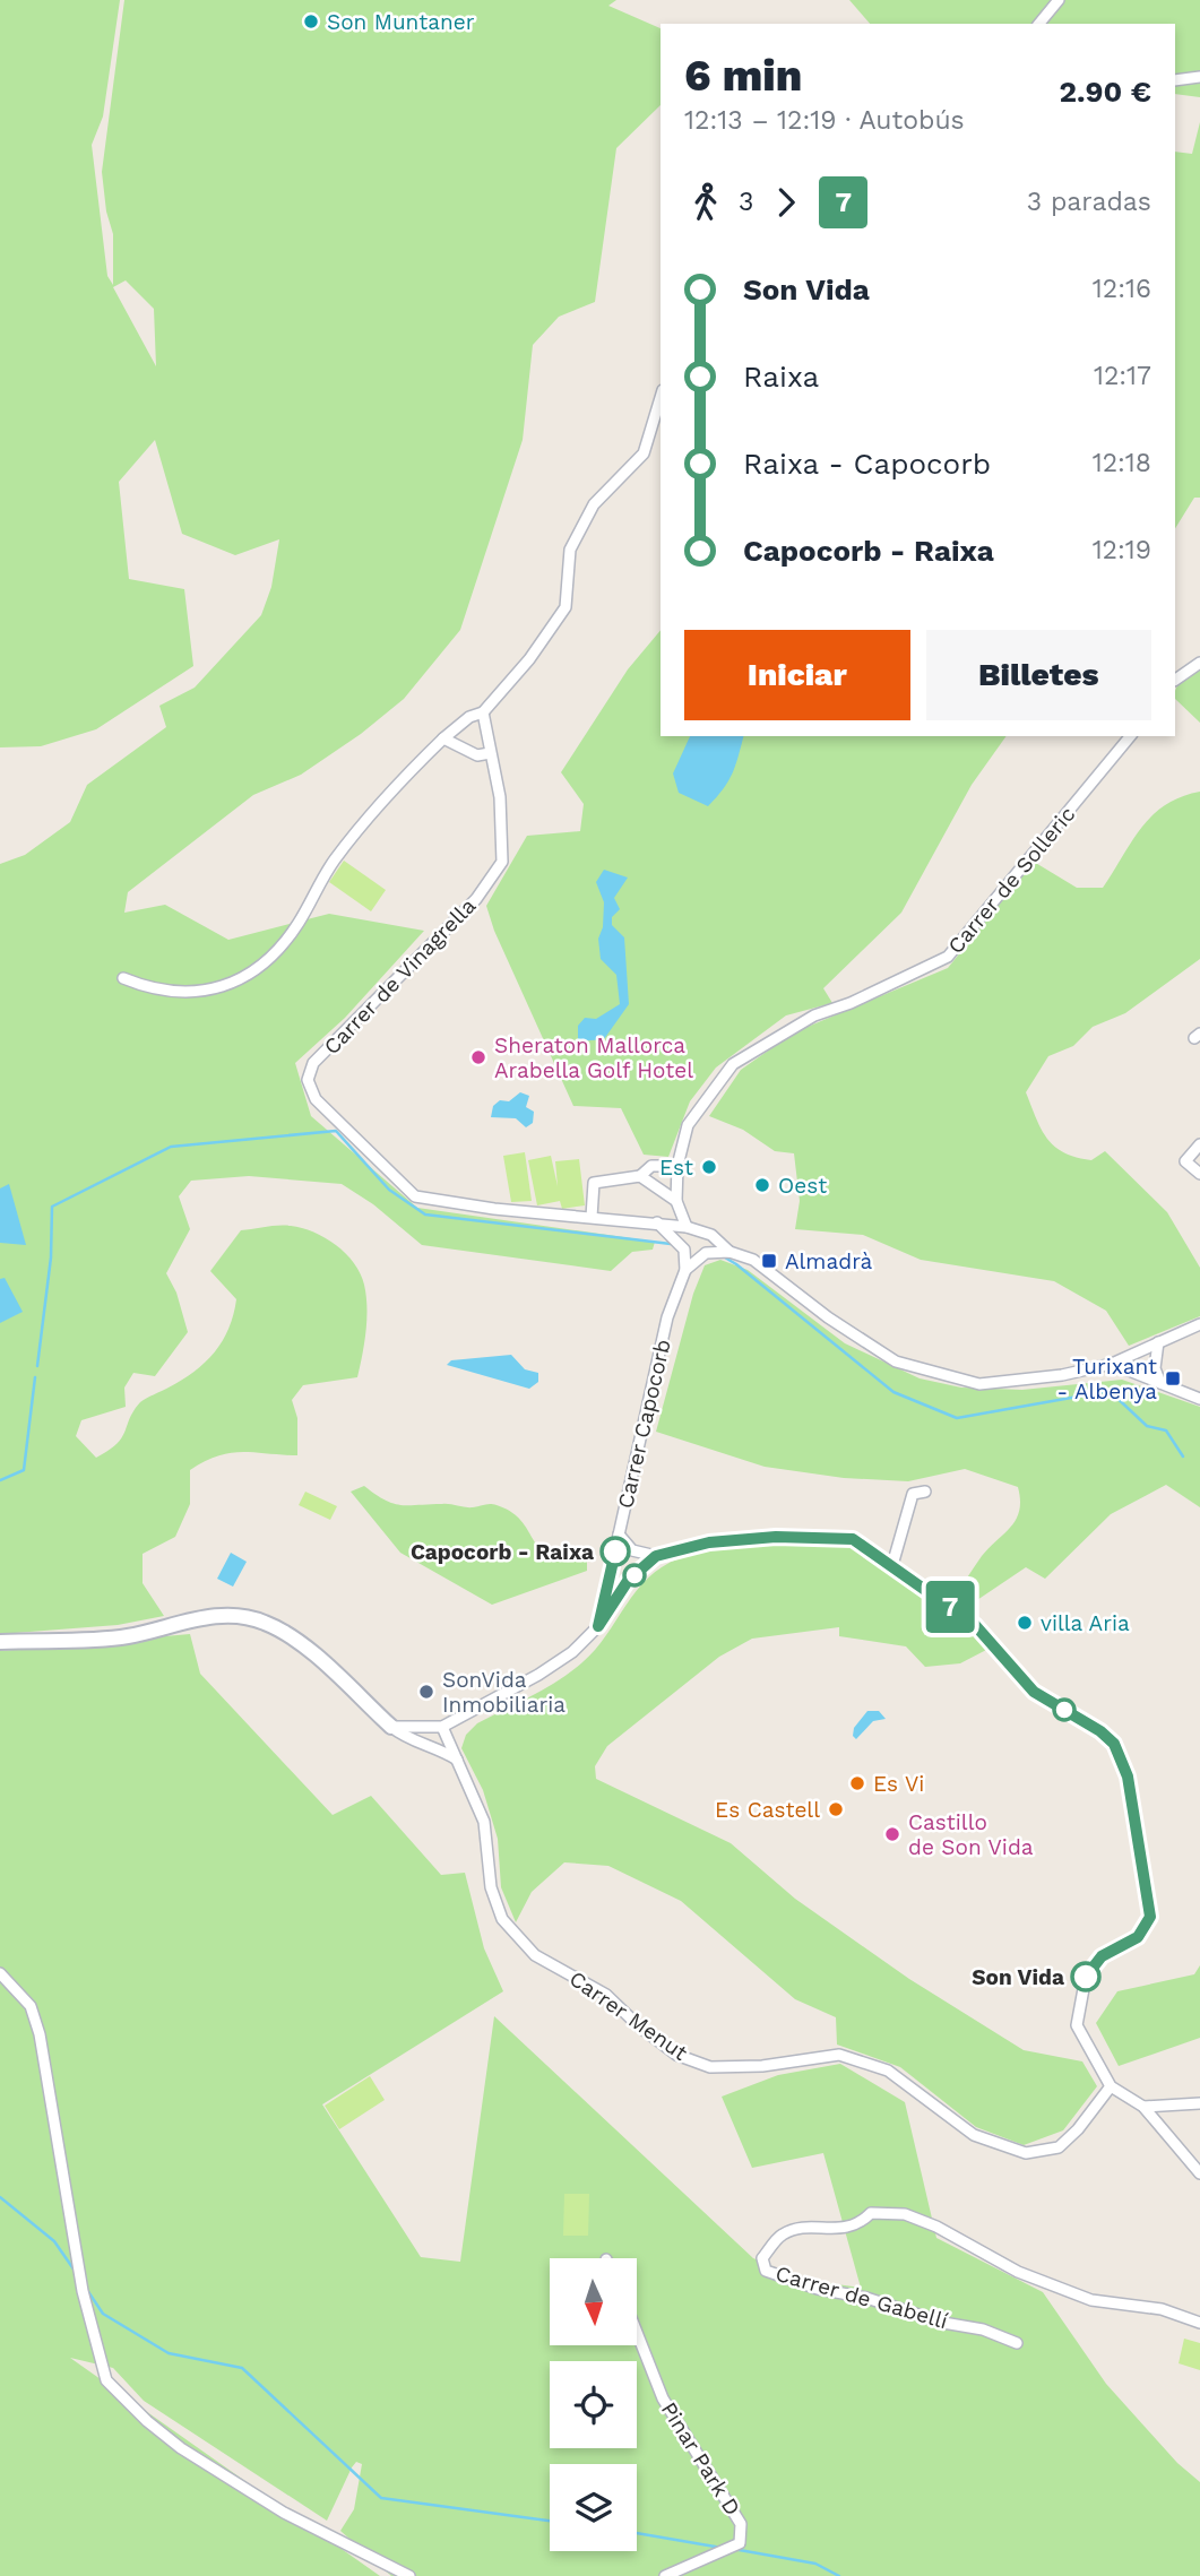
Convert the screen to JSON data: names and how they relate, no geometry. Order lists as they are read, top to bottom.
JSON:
{
  "streets": {
    "street": [
      "Carrer de Solleric",
      "Carrer de Vinagrella",
      "Carrer Capocorb",
      "Carrer Menut",
      "Carrer de Gabellí",
      "Pinar Park D"
    ]
  },
  "crossings": [
    ["Carrer de Solleric", "Carrer de Vinagrella"]
  ],
  "places": {
    "other": [
      "Son Muntaner",
      "Sheraton Mallorca Arabella Golf Hotel",
      "Est",
      "Oest",
      "Capocorb - Raixa",
      "villa Aria",
      "SonVida Inmobiliaria",
      "Es Vi",
      "Es Castell",
      "Castillo de Son Vida",
      "Son Vida"
    ],
    "transit": ["Almadrà", "Turixant - Albenya"]
  },
  "lines": ["bus line 7"],
  "north": "bottom",
  "page": {
    "on_map": "7",
    "heading": ["6 min", "12:13 – 12:19 · Autobús", "2.90 €"],
    "legs": ["3", "7", "3 paradas"],
    "list": [
      {
        "name": "Son Vida",
        "value": "12:16"
      },
      {
        "name": "Raixa",
        "value": "12:17"
      },
      {
        "name": "Raixa - Capocorb",
        "value": "12:18"
      },
      {
        "name": "Capocorb - Raixa",
        "value": "12:19"
      }
    ],
    "buttons": ["Iniciar", "Billetes"]
  }
}
